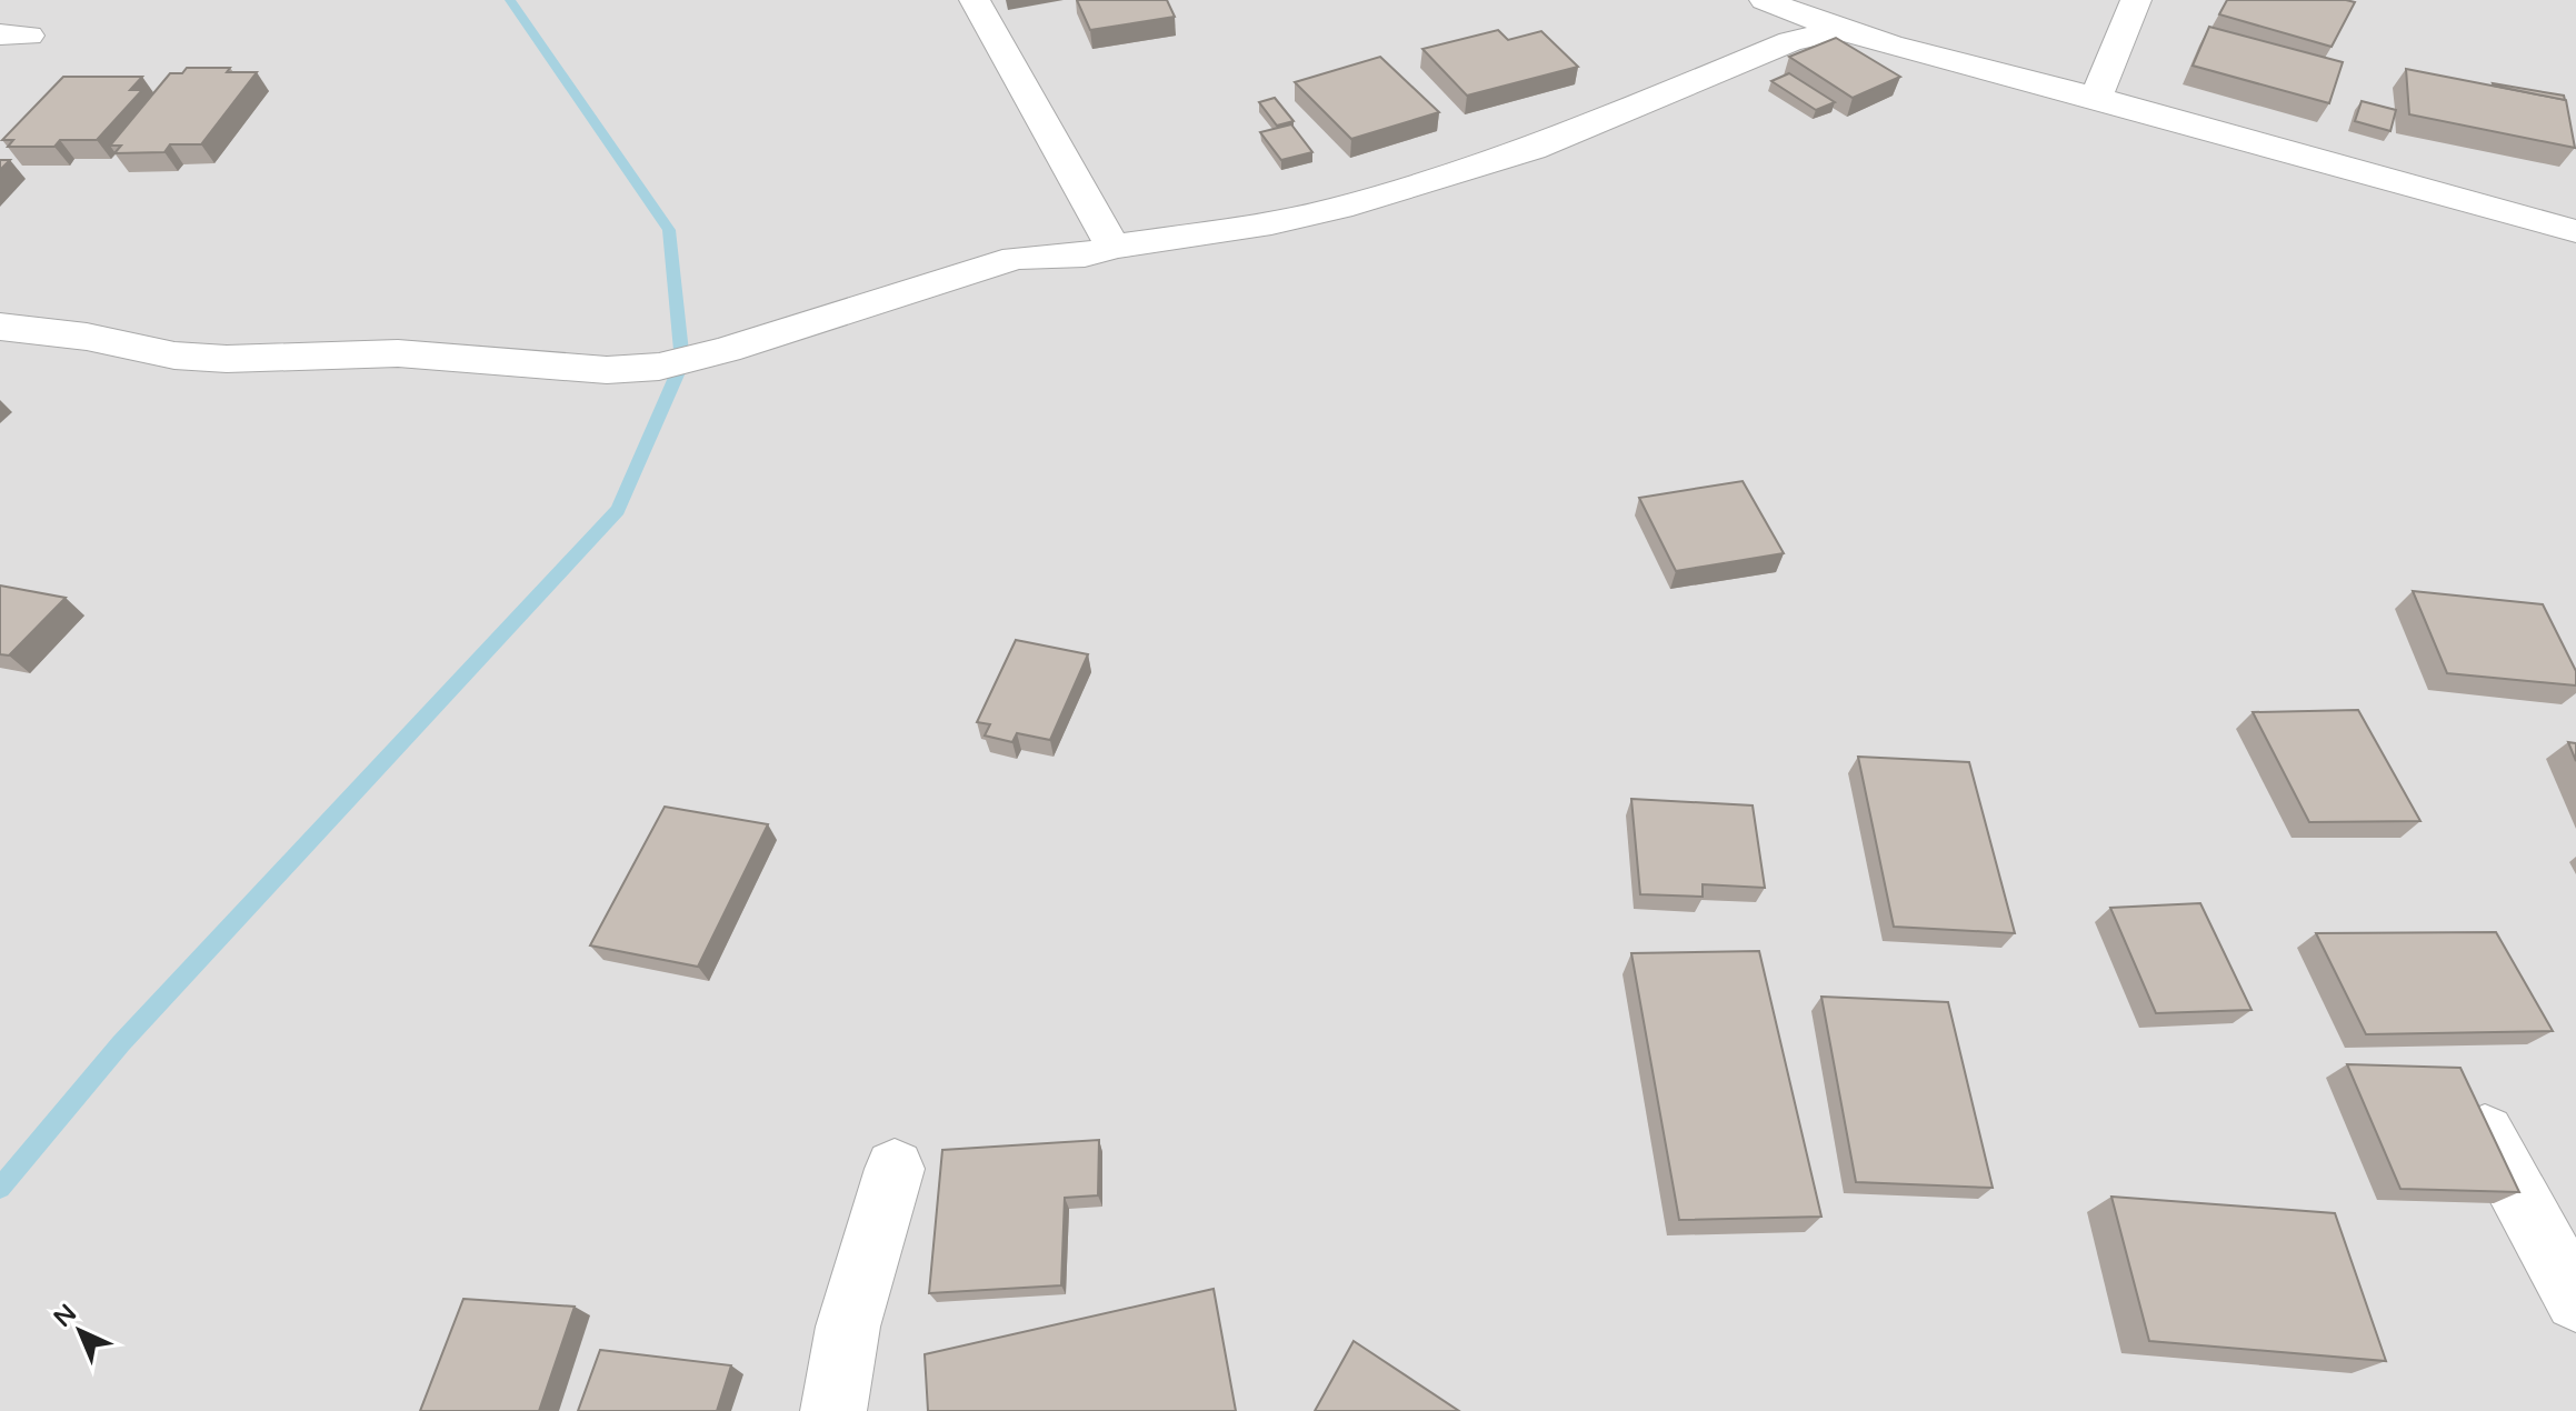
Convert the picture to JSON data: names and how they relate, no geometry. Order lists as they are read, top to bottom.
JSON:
{
  "north": "top left"
}
